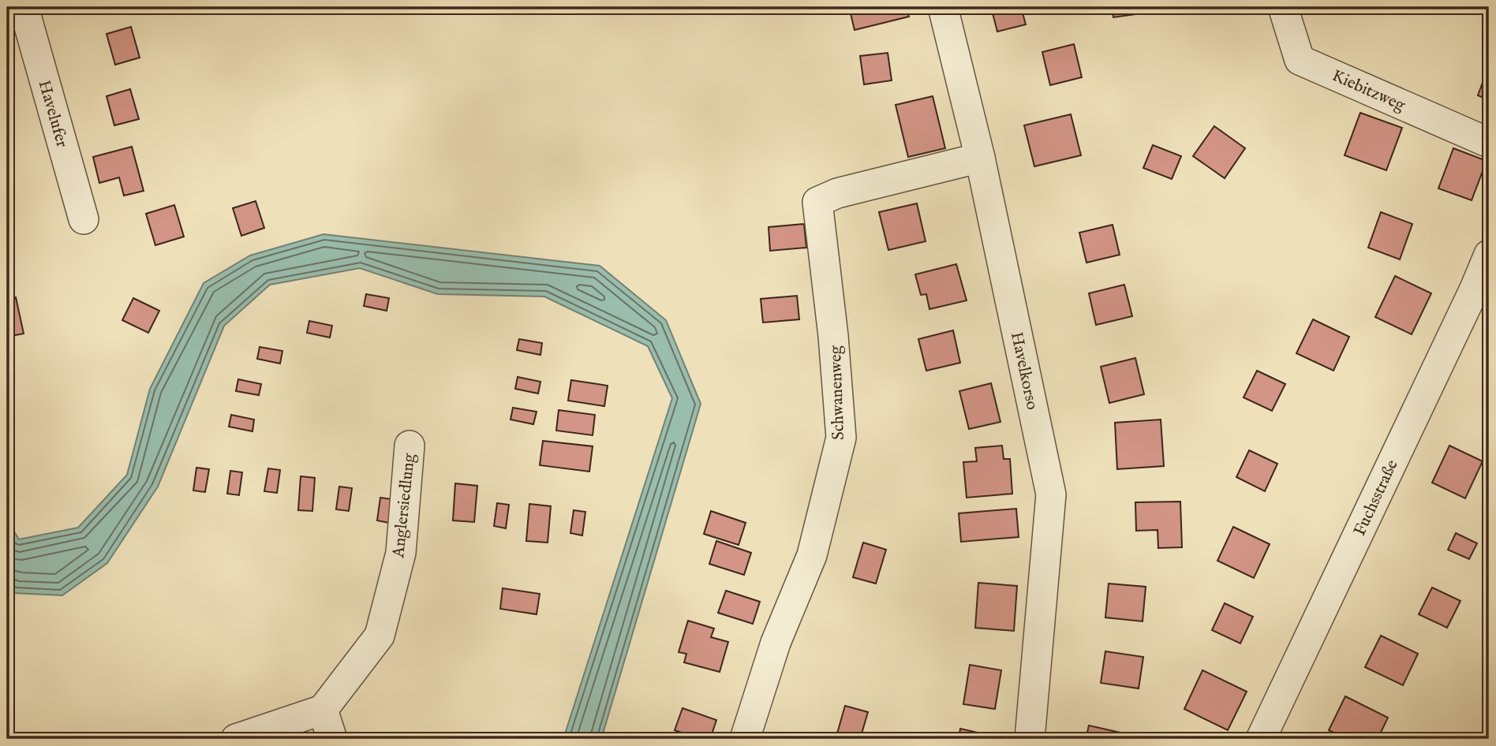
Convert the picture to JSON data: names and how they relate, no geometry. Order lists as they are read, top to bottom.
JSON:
{
  "streets": {
    "street": [
      "Kiebitzweg",
      "Havelufer",
      "Havelkorso",
      "Schwanenweg",
      "Fuchsstraße",
      "Anglersiedlung"
    ]
  },
  "crossings": [
    ["Havelkorso", "Schwanenweg"]
  ]
}
